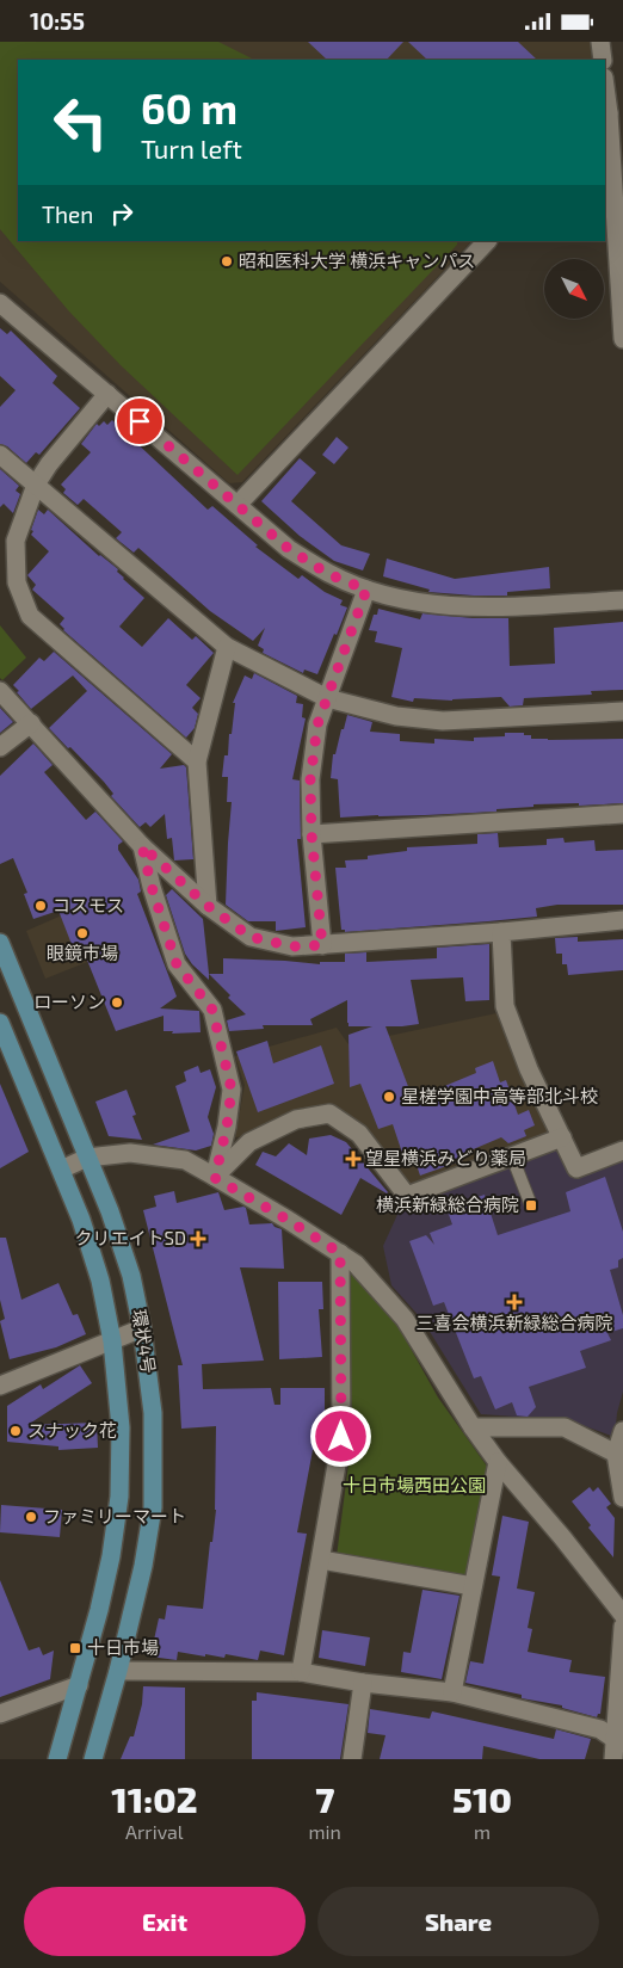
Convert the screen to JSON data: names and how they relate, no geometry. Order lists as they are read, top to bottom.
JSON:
{
  "streets": {
    "main road": ["環状4号"]
  },
  "parks": ["十日市場西田公園"],
  "places": {
    "other": [
      "昭和医科大学 横浜キャンパス",
      "コスモス",
      "眼鏡市場",
      "ローソン",
      "星槎学園中高等部北斗校",
      "スナック花",
      "ファミリーマート"
    ],
    "health": ["望星横浜みどり薬局", "クリエイトSD", "三喜会横浜新緑総合病院"],
    "transit": ["横浜新緑総合病院", "十日市場"]
  },
  "north": "bottom right",
  "page": {
    "status": "10:55",
    "turn": ["60 m", "Turn left"],
    "then": "Then",
    "eta": [
      "11:02",
      "Arrival",
      "7",
      "min",
      "510",
      "m"
    ],
    "buttons": ["Exit", "Share"]
  }
}
